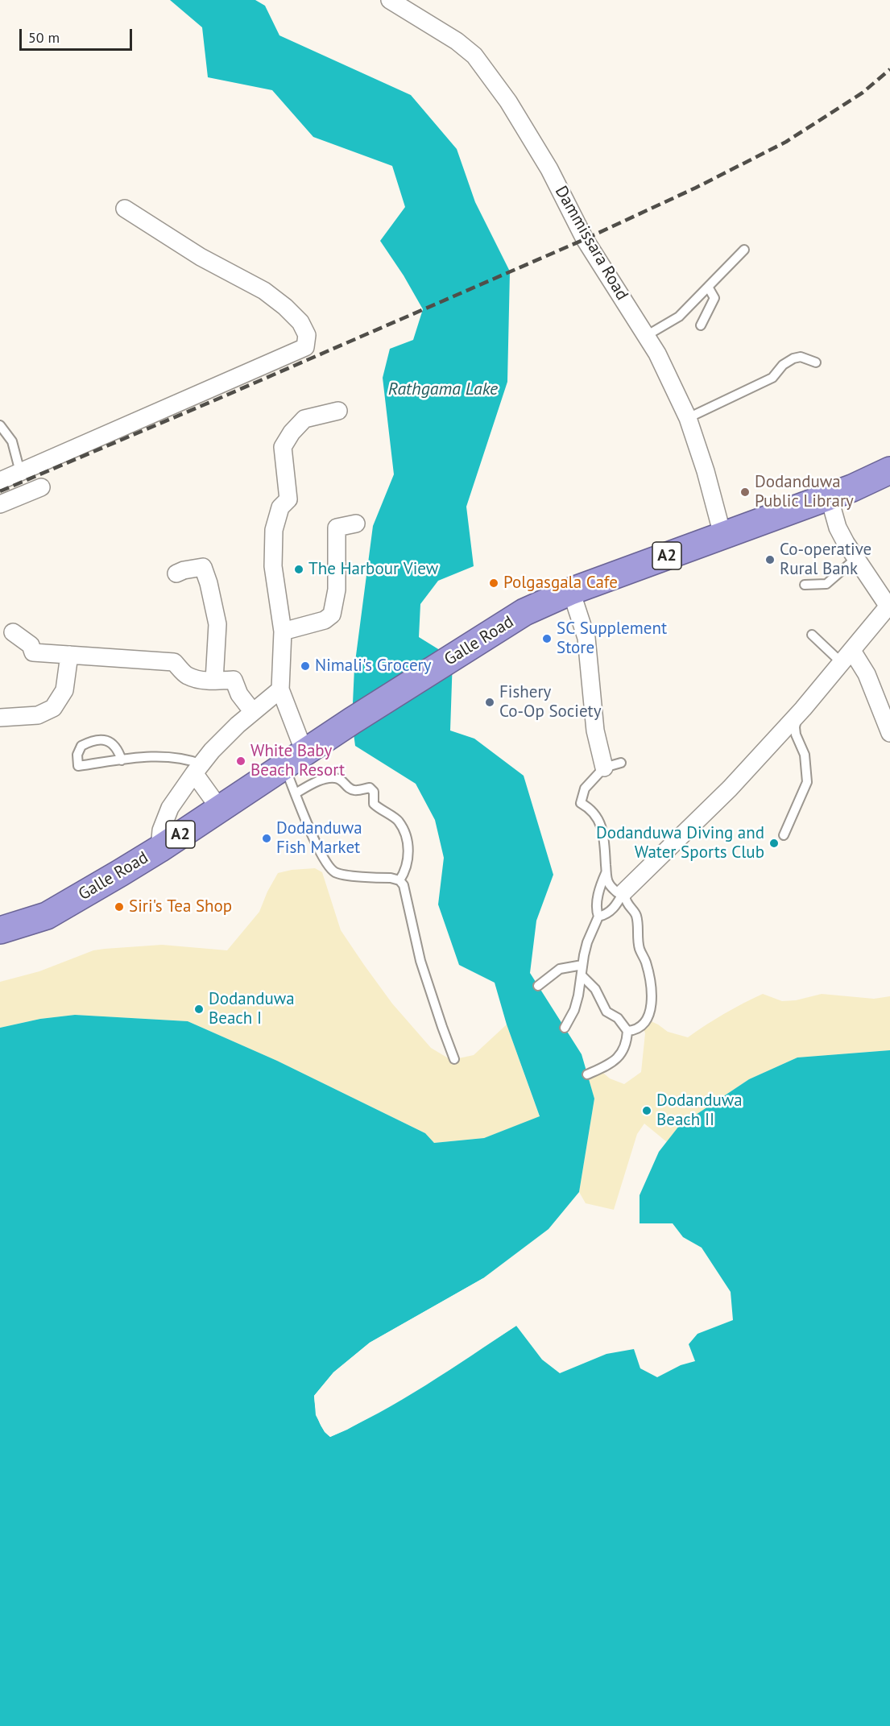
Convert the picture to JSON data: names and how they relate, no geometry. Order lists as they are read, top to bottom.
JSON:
{
  "streets": {
    "highway": ["A2", "Galle Road"],
    "street": ["Dammissara Road"]
  },
  "crossings": [
    ["Dammissara Road", "Galle Road"]
  ],
  "water": ["Rathgama Lake"],
  "places": [
    "Dodanduwa Public Library",
    "Co-operative Rural Bank",
    "The Harbour View",
    "Polgasgala Cafe",
    "SC Supplement Store",
    "Nimali's Grocery",
    "Fishery Co-Op Society",
    "White Baby Beach Resort",
    "Dodanduwa Fish Market",
    "Dodanduwa Diving and Water Sports Club",
    "Siri's Tea Shop",
    "Dodanduwa Beach I",
    "Dodanduwa Beach II"
  ],
  "scale_bar": "50 m"
}
